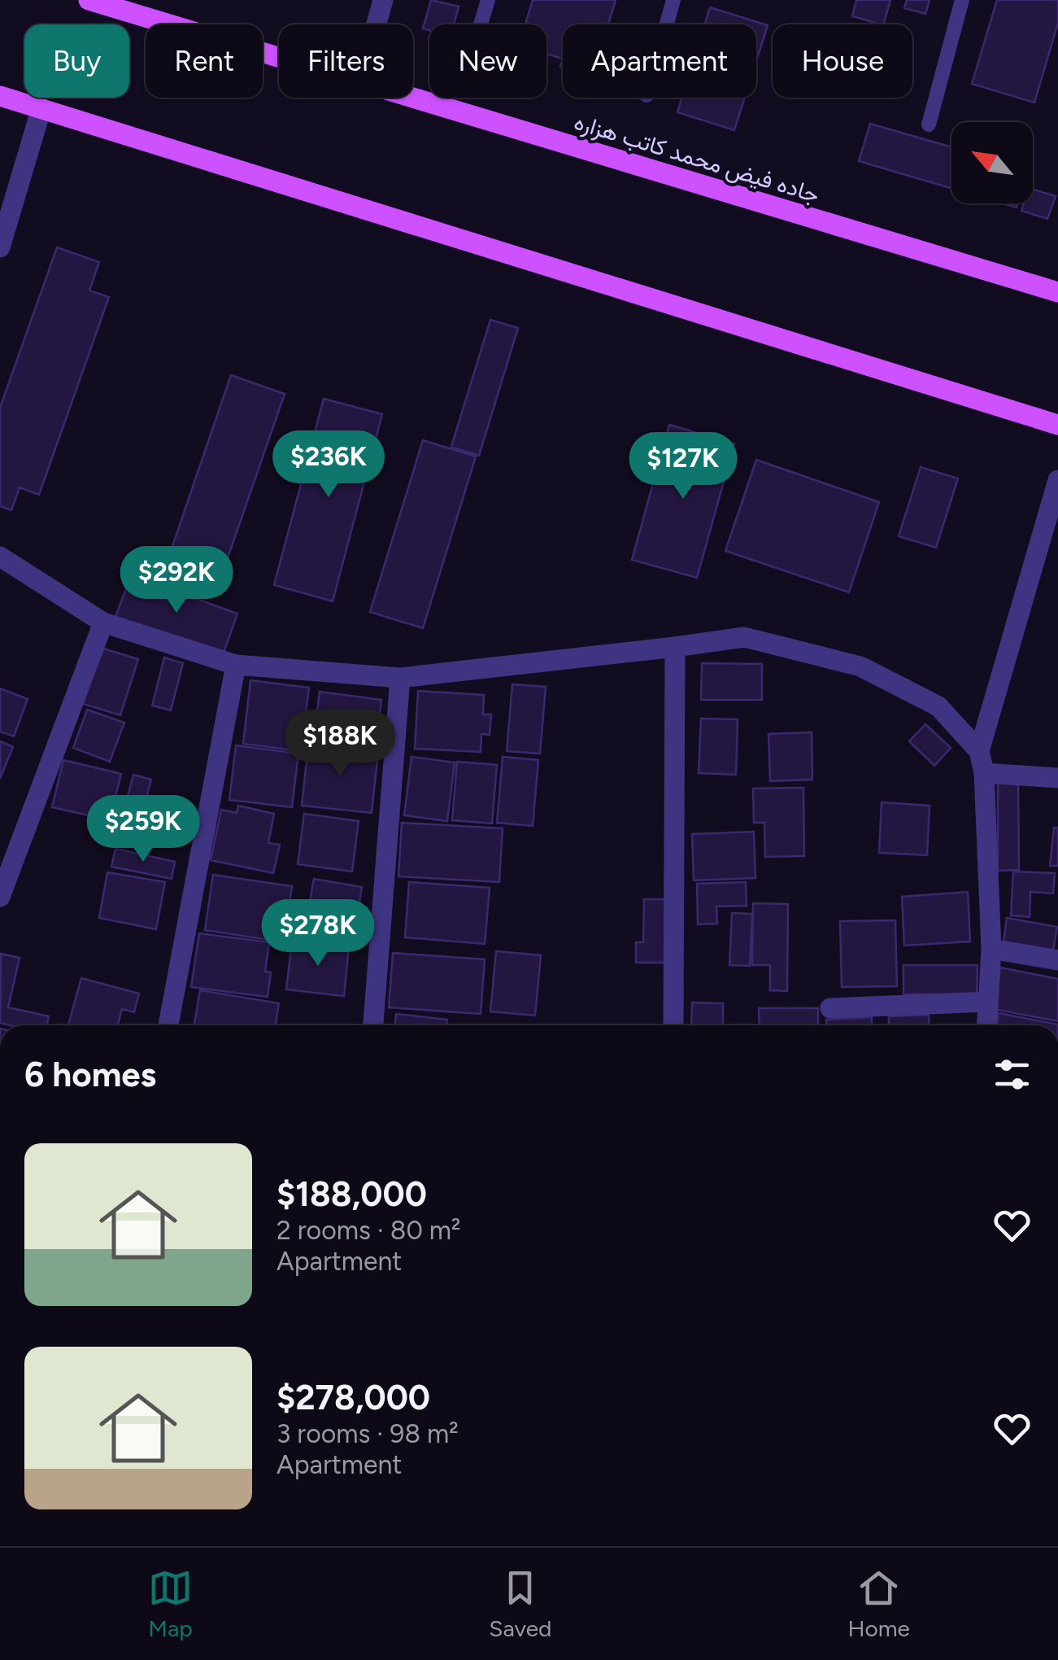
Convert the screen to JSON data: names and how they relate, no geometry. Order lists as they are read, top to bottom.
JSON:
{
  "streets": {
    "main road": ["جاده فیض محمد کاتب هزاره"]
  },
  "north": "top left",
  "page": {
    "chip": [
      "Buy",
      "Rent",
      "Filters",
      "New",
      "Apartment",
      "House"
    ],
    "price": [
      "$236K",
      "$127K",
      "$292K",
      "$188K",
      "$259K",
      "$278K"
    ],
    "heading": "6 homes",
    "list": [
      {
        "name": "$188,000",
        "note": "2 rooms · 80 m² · Apartment"
      },
      {
        "name": "$278,000",
        "note": "3 rooms · 98 m² · Apartment"
      }
    ],
    "tabs": ["Map", "Saved", "Home"]
  }
}
